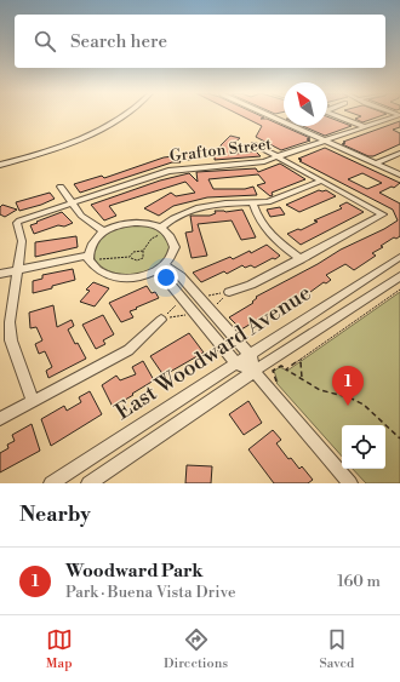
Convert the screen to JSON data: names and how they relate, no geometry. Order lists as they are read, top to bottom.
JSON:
{
  "streets": {
    "street": ["Grafton Street", "East Woodward Avenue"]
  },
  "north": "top left",
  "page": {
    "search": "Search here",
    "pins": "1",
    "heading": "Nearby",
    "list": [
      {
        "mark": "1",
        "name": "Woodward Park",
        "note": "Park · Buena Vista Drive",
        "value": "160 m"
      }
    ],
    "nav": ["Map", "Directions", "Saved"]
  }
}
